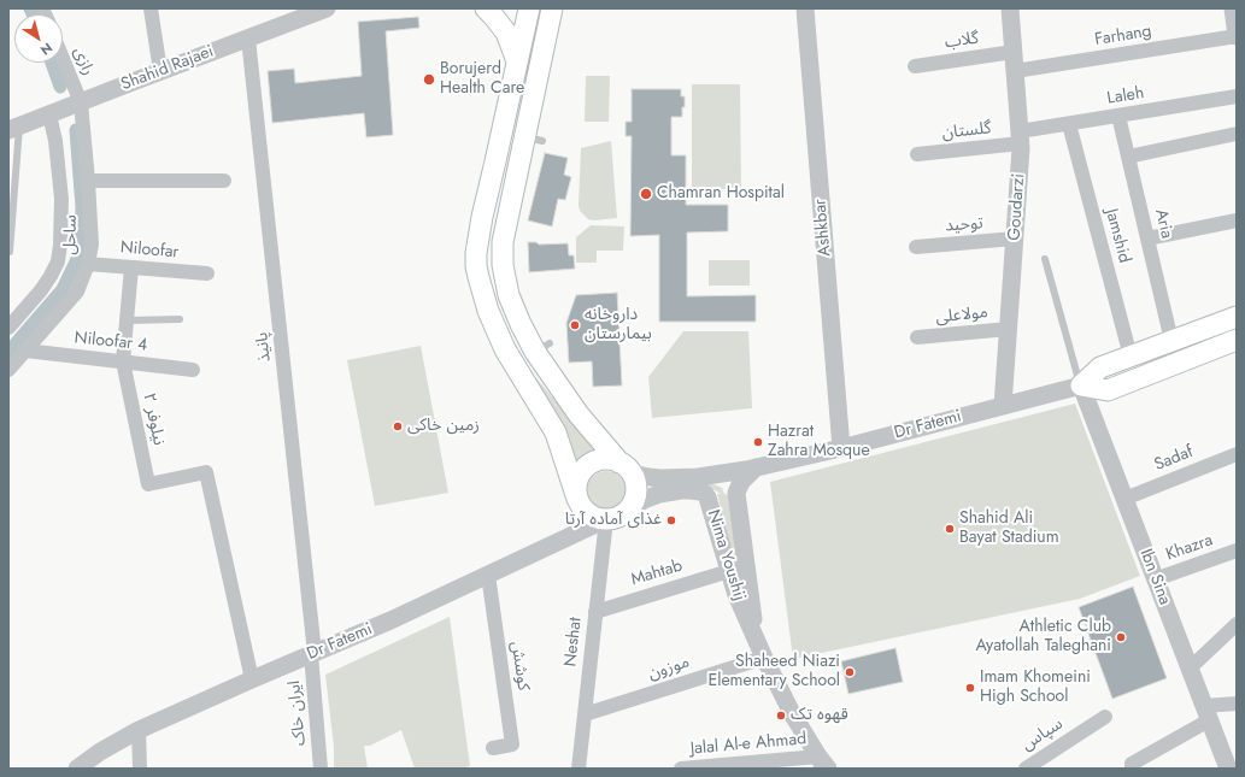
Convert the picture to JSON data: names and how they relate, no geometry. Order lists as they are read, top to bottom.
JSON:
{
  "streets": {
    "street": [
      "Farhang",
      "گلاب",
      "رازی",
      "Shahid Rajaei",
      "Laleh",
      "گلستان",
      "Goudarzi",
      "Aria",
      "توحید",
      "Ashkbar",
      "ساحل",
      "Jamshid",
      "Niloofar",
      "مولاعلی",
      "Niloofar 4",
      "پانیذ",
      "نیلوفر ۲",
      "Dr Fatemi",
      "Sadaf",
      "Khazra",
      "Nima Youshij",
      "Mahtab",
      "Ibn Sina",
      "Neshat",
      "کوشش",
      "موزون",
      "ایران خاک",
      "سپاس",
      "Jalal Al-e Ahmad"
    ]
  },
  "crossings": [
    ["Farhang", "Goudarzi"],
    ["گلاب", "Goudarzi"],
    ["رازی", "Shahid Rajaei"],
    ["رازی", "ساحل"],
    ["Shahid Rajaei", "ساحل"],
    ["Shahid Rajaei", "پانیذ"],
    ["Laleh", "گلستان"],
    ["Laleh", "Goudarzi"],
    ["Laleh", "Aria"],
    ["Laleh", "Jamshid"],
    ["گلستان", "Goudarzi"],
    ["Goudarzi", "توحید"],
    ["Goudarzi", "مولاعلی"],
    ["Goudarzi", "Dr Fatemi"],
    ["Ashkbar", "Dr Fatemi"],
    ["ساحل", "Niloofar"],
    ["ساحل", "Niloofar 4"],
    ["Niloofar", "نیلوفر ۲"],
    ["Niloofar 4", "نیلوفر ۲"],
    ["پانیذ", "Dr Fatemi"],
    ["پانیذ", "ایران خاک"],
    ["نیلوفر ۲", "Dr Fatemi"],
    ["Dr Fatemi", "Nima Youshij"],
    ["Dr Fatemi", "Ibn Sina"],
    ["Dr Fatemi", "Neshat"],
    ["Dr Fatemi", "کوشش"],
    ["Dr Fatemi", "ایران خاک"],
    ["Sadaf", "Ibn Sina"],
    ["Khazra", "Ibn Sina"],
    ["Nima Youshij", "Mahtab"],
    ["Nima Youshij", "Neshat"],
    ["Nima Youshij", "موزون"],
    ["Nima Youshij", "Jalal Al-e Ahmad"],
    ["Mahtab", "Neshat"],
    ["Neshat", "موزون"]
  ],
  "places": [
    "Borujerd Health Care",
    "Chamran Hospital",
    "داروخانه بیمارستان",
    "زمین خاکی",
    "Hazrat Zahra Mosque",
    "غذای آماده آرتا",
    "Shahid Ali Bayat Stadium",
    "Athletic Club Ayatollah Taleghani",
    "Shaheed Niazi Elementary School",
    "Imam Khomeini High School",
    "قهوه تک"
  ],
  "north": "bottom right"
}
